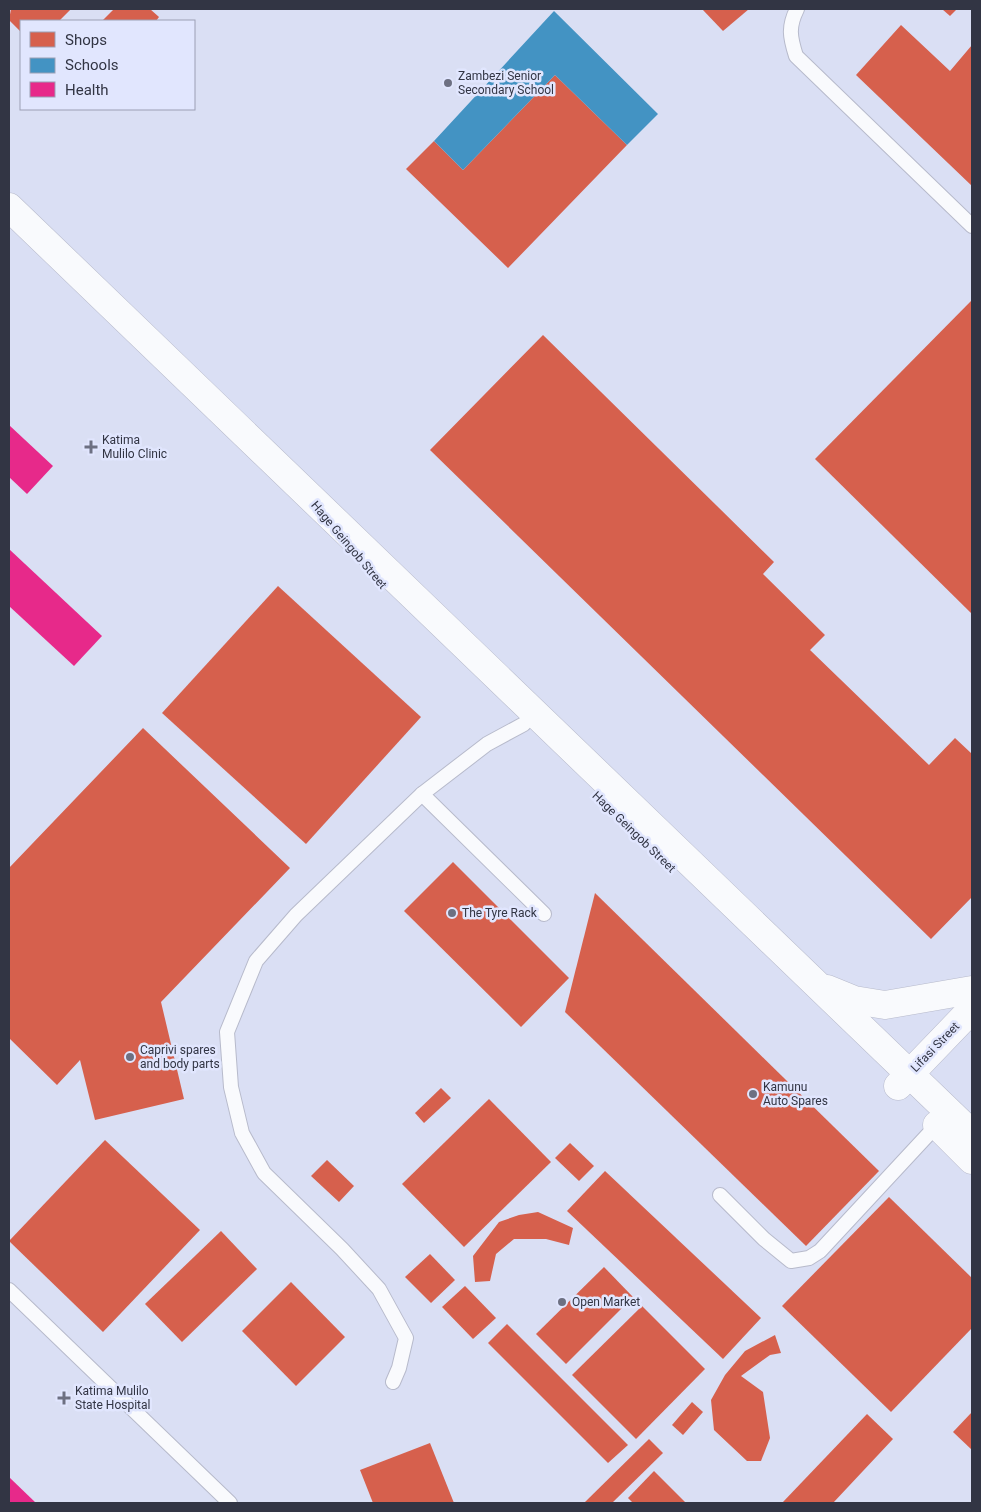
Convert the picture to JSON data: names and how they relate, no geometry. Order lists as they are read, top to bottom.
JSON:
{
  "streets": {
    "street": ["Hage Geingob Street", "Lifasi Street"]
  },
  "crossings": [
    ["Hage Geingob Street", "Lifasi Street"]
  ],
  "places": {
    "other": [
      "Zambezi Senior Secondary School",
      "The Tyre Rack",
      "Caprivi spares and body parts",
      "Kamunu Auto Spares",
      "Open Market"
    ],
    "health": ["Katima Mulilo Clinic", "Katima Mulilo State Hospital"]
  },
  "legend": ["Shops", "Schools", "Health"]
}
